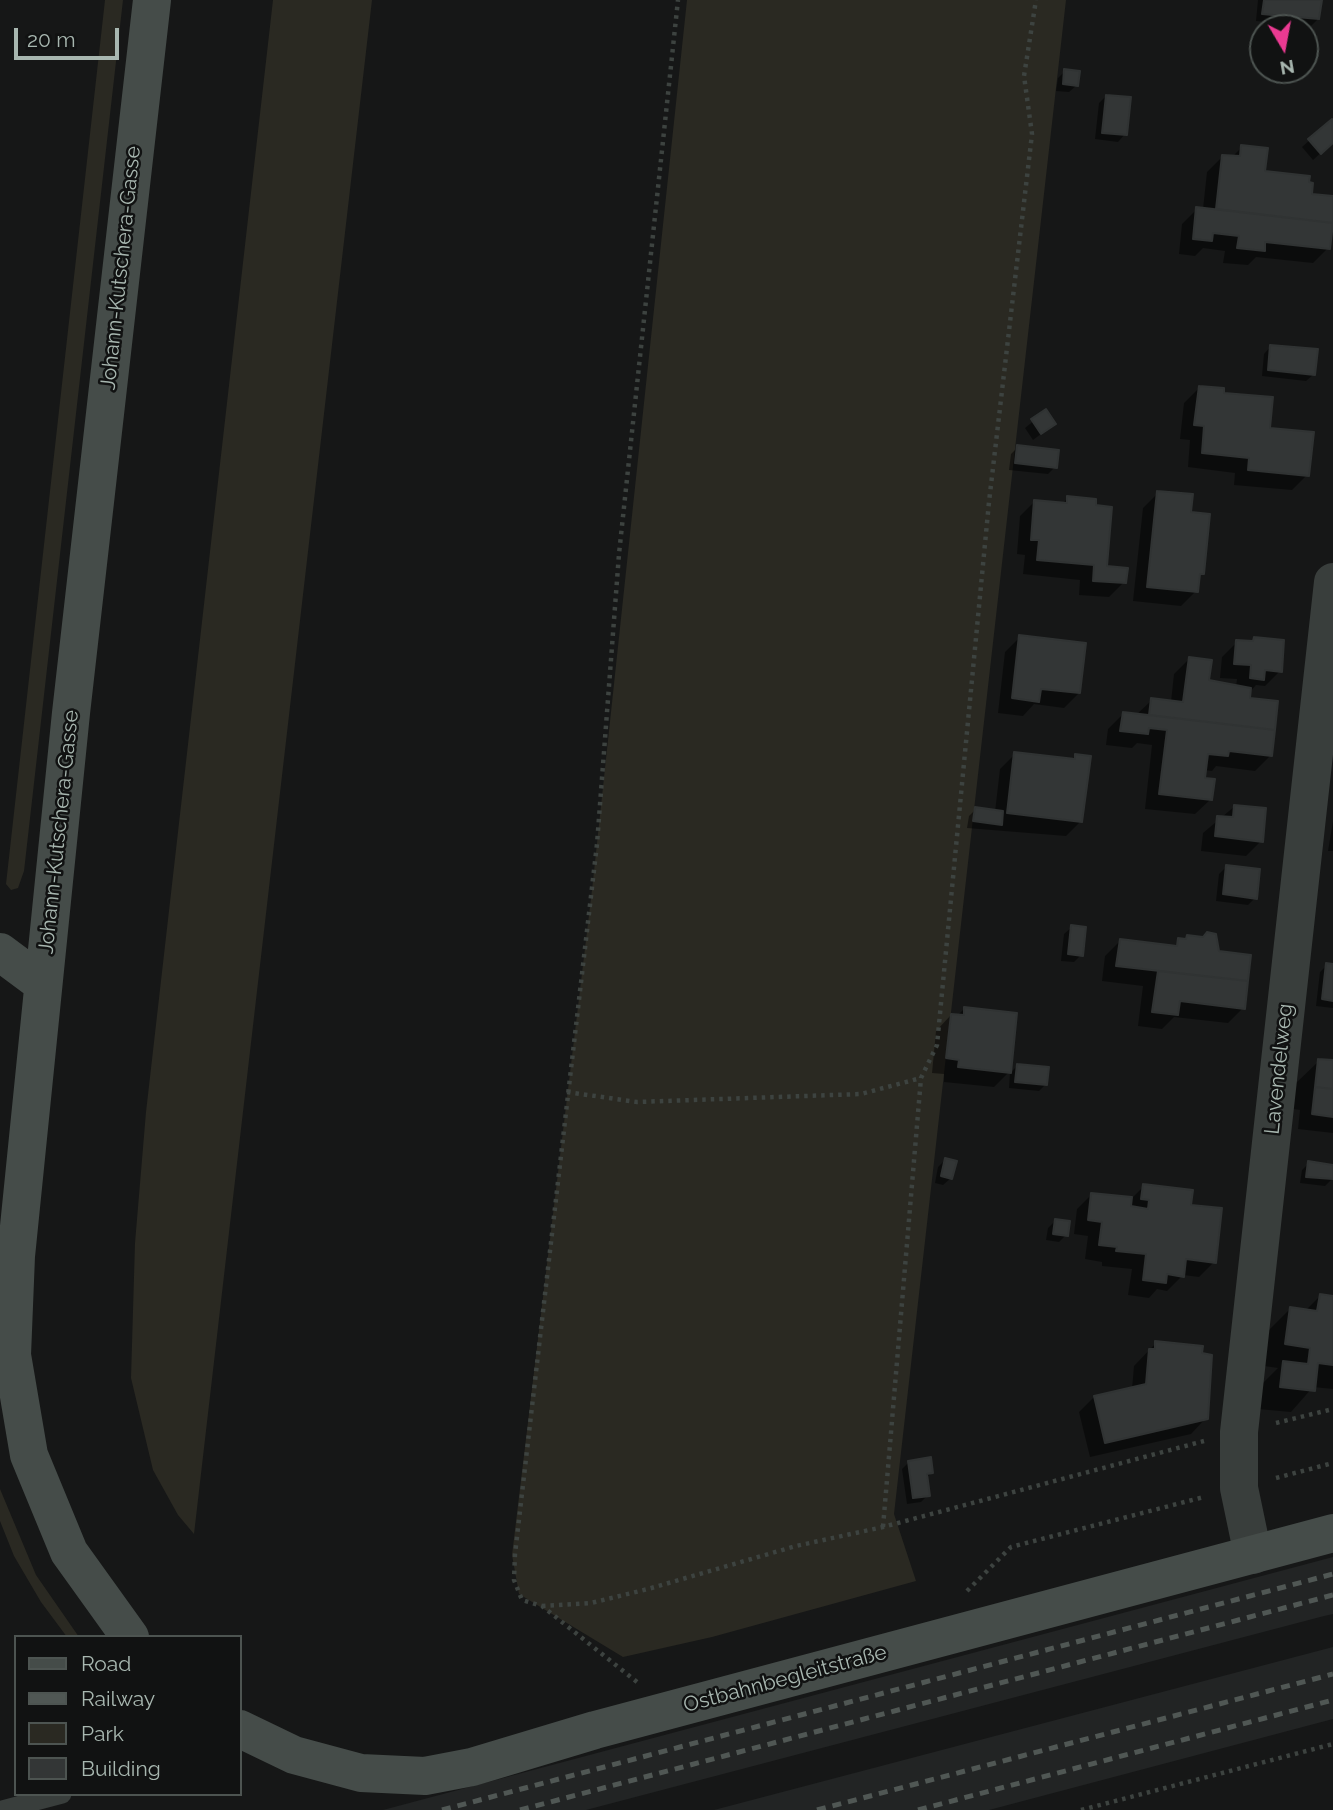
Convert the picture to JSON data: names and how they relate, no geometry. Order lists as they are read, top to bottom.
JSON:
{
  "streets": {
    "street": ["Johann-Kutschera-Gasse", "Lavendelweg", "Ostbahnbegleitstraße"]
  },
  "crossings": [
    ["Lavendelweg", "Ostbahnbegleitstraße"]
  ],
  "legend": [
    "Road",
    "Railway",
    "Park",
    "Building"
  ],
  "scale_bar": "20 m",
  "north": "bottom"
}
